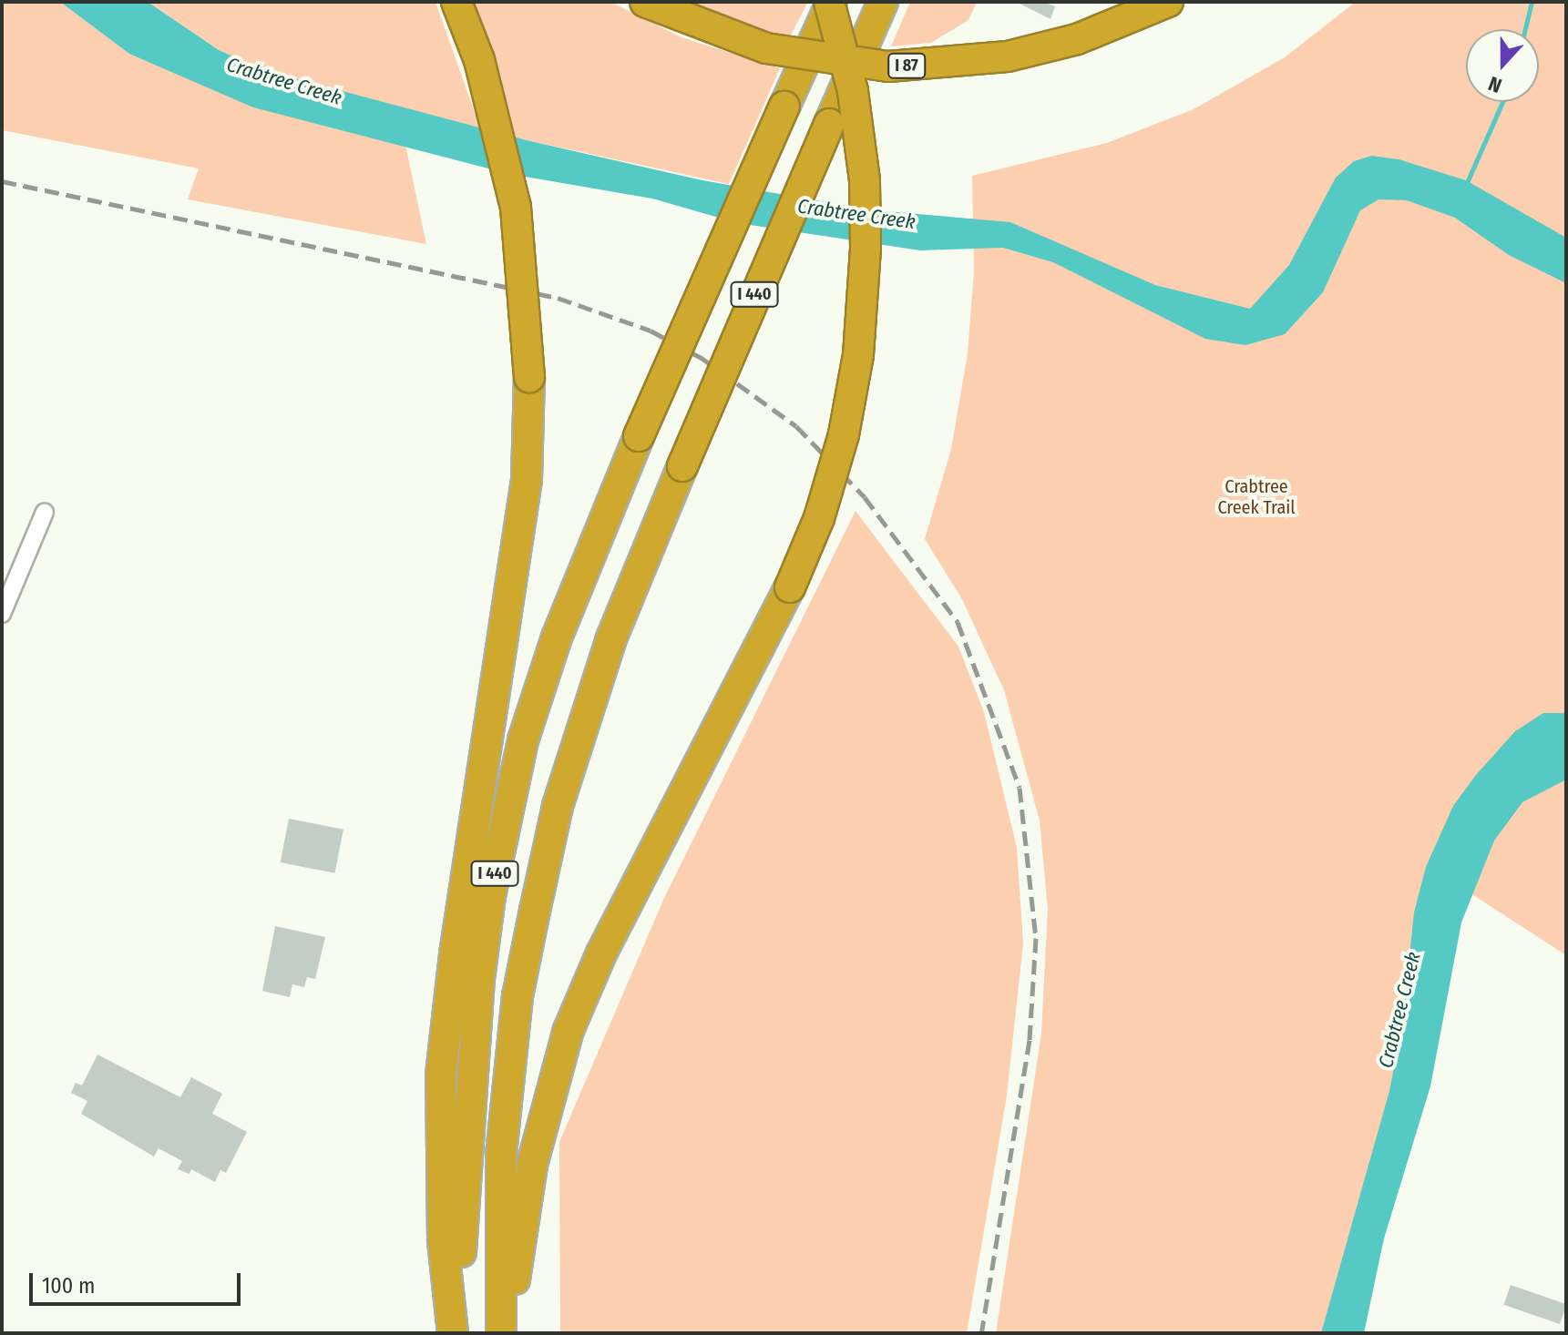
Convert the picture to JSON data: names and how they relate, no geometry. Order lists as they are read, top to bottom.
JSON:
{
  "streets": {
    "highway": ["I 87", "I 440"]
  },
  "water": ["Crabtree Creek"],
  "parks": ["Crabtree Creek Trail"],
  "scale_bar": "100 m",
  "north": "bottom"
}
